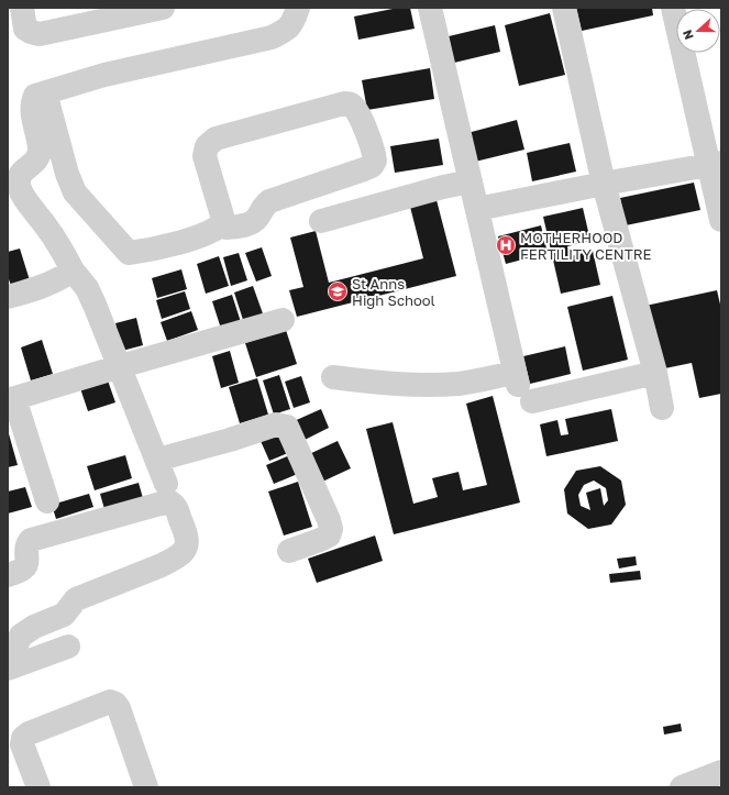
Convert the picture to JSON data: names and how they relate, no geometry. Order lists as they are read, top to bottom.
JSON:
{
  "places": {
    "hospital": ["MOTHERHOOD FERTILITY CENTRE"],
    "school or university": ["St Anns High School"]
  },
  "north": "left"
}
